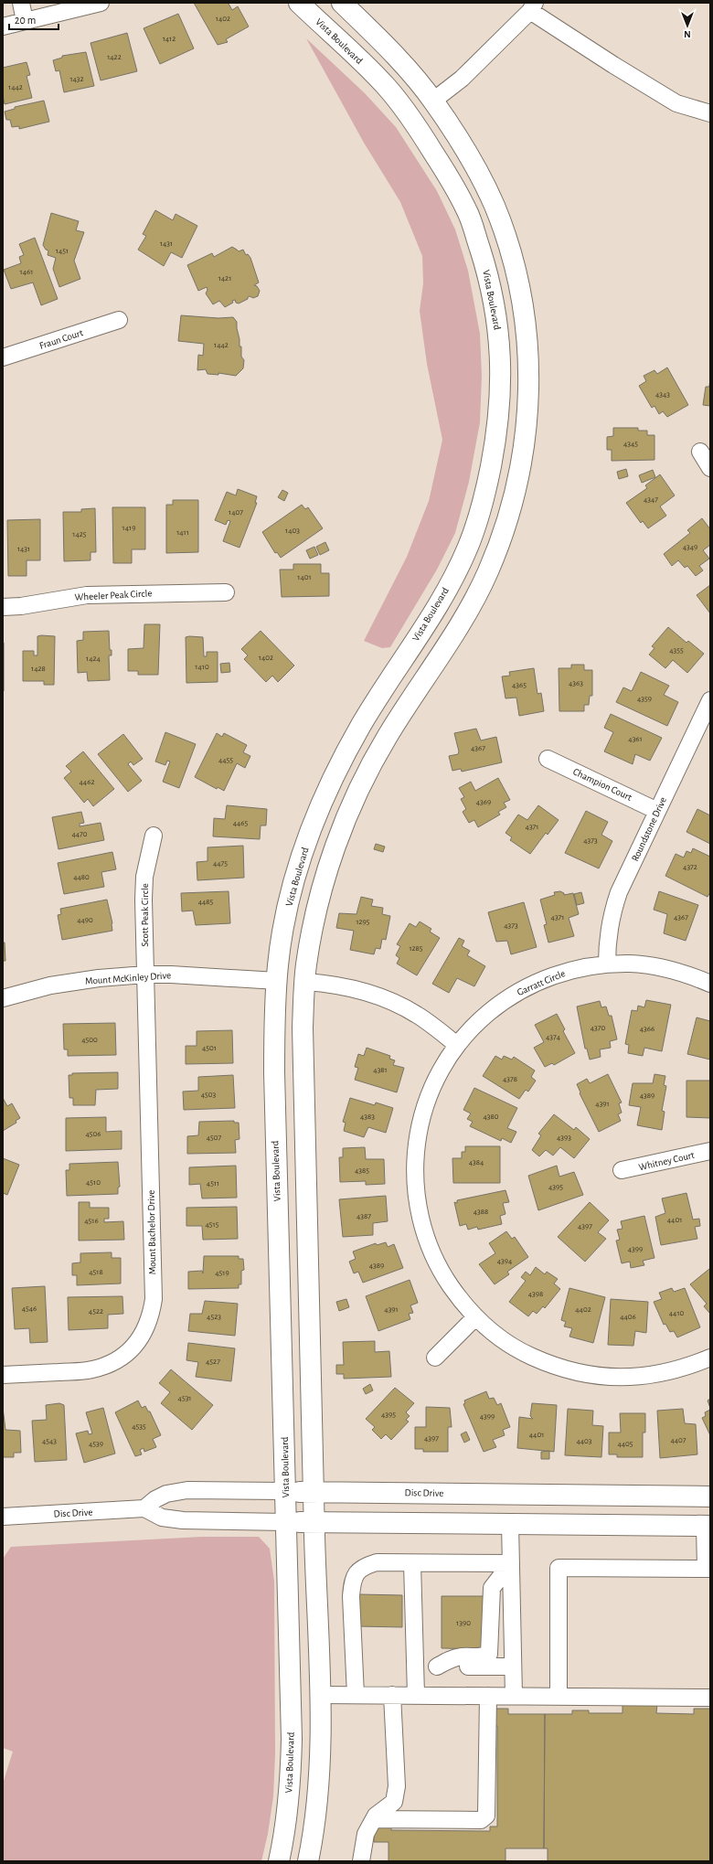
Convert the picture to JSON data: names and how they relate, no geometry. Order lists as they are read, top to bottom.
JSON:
{
  "streets": {
    "main road": ["Vista Boulevard", "Disc Drive"],
    "street": [
      "Fraun Court",
      "Wheeler Peak Circle",
      "Champion Court",
      "Roundstone Drive",
      "Scott Peak Circle",
      "Mount McKinley Drive",
      "Garratt Circle",
      "Whitney Court",
      "Mount Bachelor Drive"
    ]
  },
  "crossings": [
    ["Vista Boulevard", "Mount McKinley Drive"],
    ["Vista Boulevard", "Disc Drive"],
    ["Champion Court", "Roundstone Drive"],
    ["Roundstone Drive", "Garratt Circle"],
    ["Scott Peak Circle", "Mount McKinley Drive"],
    ["Scott Peak Circle", "Mount Bachelor Drive"],
    ["Mount McKinley Drive", "Mount Bachelor Drive"]
  ],
  "house_numbers": [
    "1402",
    "1412",
    "1422",
    "1432",
    "1442",
    "1431",
    "1451",
    "1461",
    "1421",
    "1442",
    "4343",
    "4345",
    "4347",
    "1407",
    "1419",
    "1403",
    "1411",
    "1425",
    "4349",
    "1431",
    "1401",
    "4355",
    "1402",
    "1424",
    "1410",
    "1428",
    "4363",
    "4365",
    "4359",
    "4361",
    "4367",
    "4455",
    "4462",
    "4369",
    "4465",
    "4371",
    "4470",
    "4373",
    "4475",
    "4372",
    "4480",
    "4485",
    "4371",
    "4367",
    "4490",
    "1295",
    "4373",
    "1285",
    "4370",
    "4366",
    "4374",
    "4500",
    "4501",
    "4381",
    "4378",
    "4503",
    "4389",
    "4391",
    "4383",
    "4380",
    "4506",
    "4507",
    "4393",
    "4384",
    "4385",
    "4510",
    "4511",
    "4395",
    "4388",
    "4387",
    "4401",
    "4516",
    "4515",
    "4397",
    "4399",
    "4394",
    "4389",
    "4518",
    "4519",
    "4398",
    "4546",
    "4391",
    "4402",
    "4522",
    "4410",
    "4523",
    "4406",
    "4527",
    "4531",
    "4395",
    "4399",
    "4535",
    "4401",
    "4397",
    "4407",
    "4543",
    "4403",
    "4539",
    "4405",
    "1390"
  ],
  "scale_bar": "20 m",
  "north": "bottom"
}
